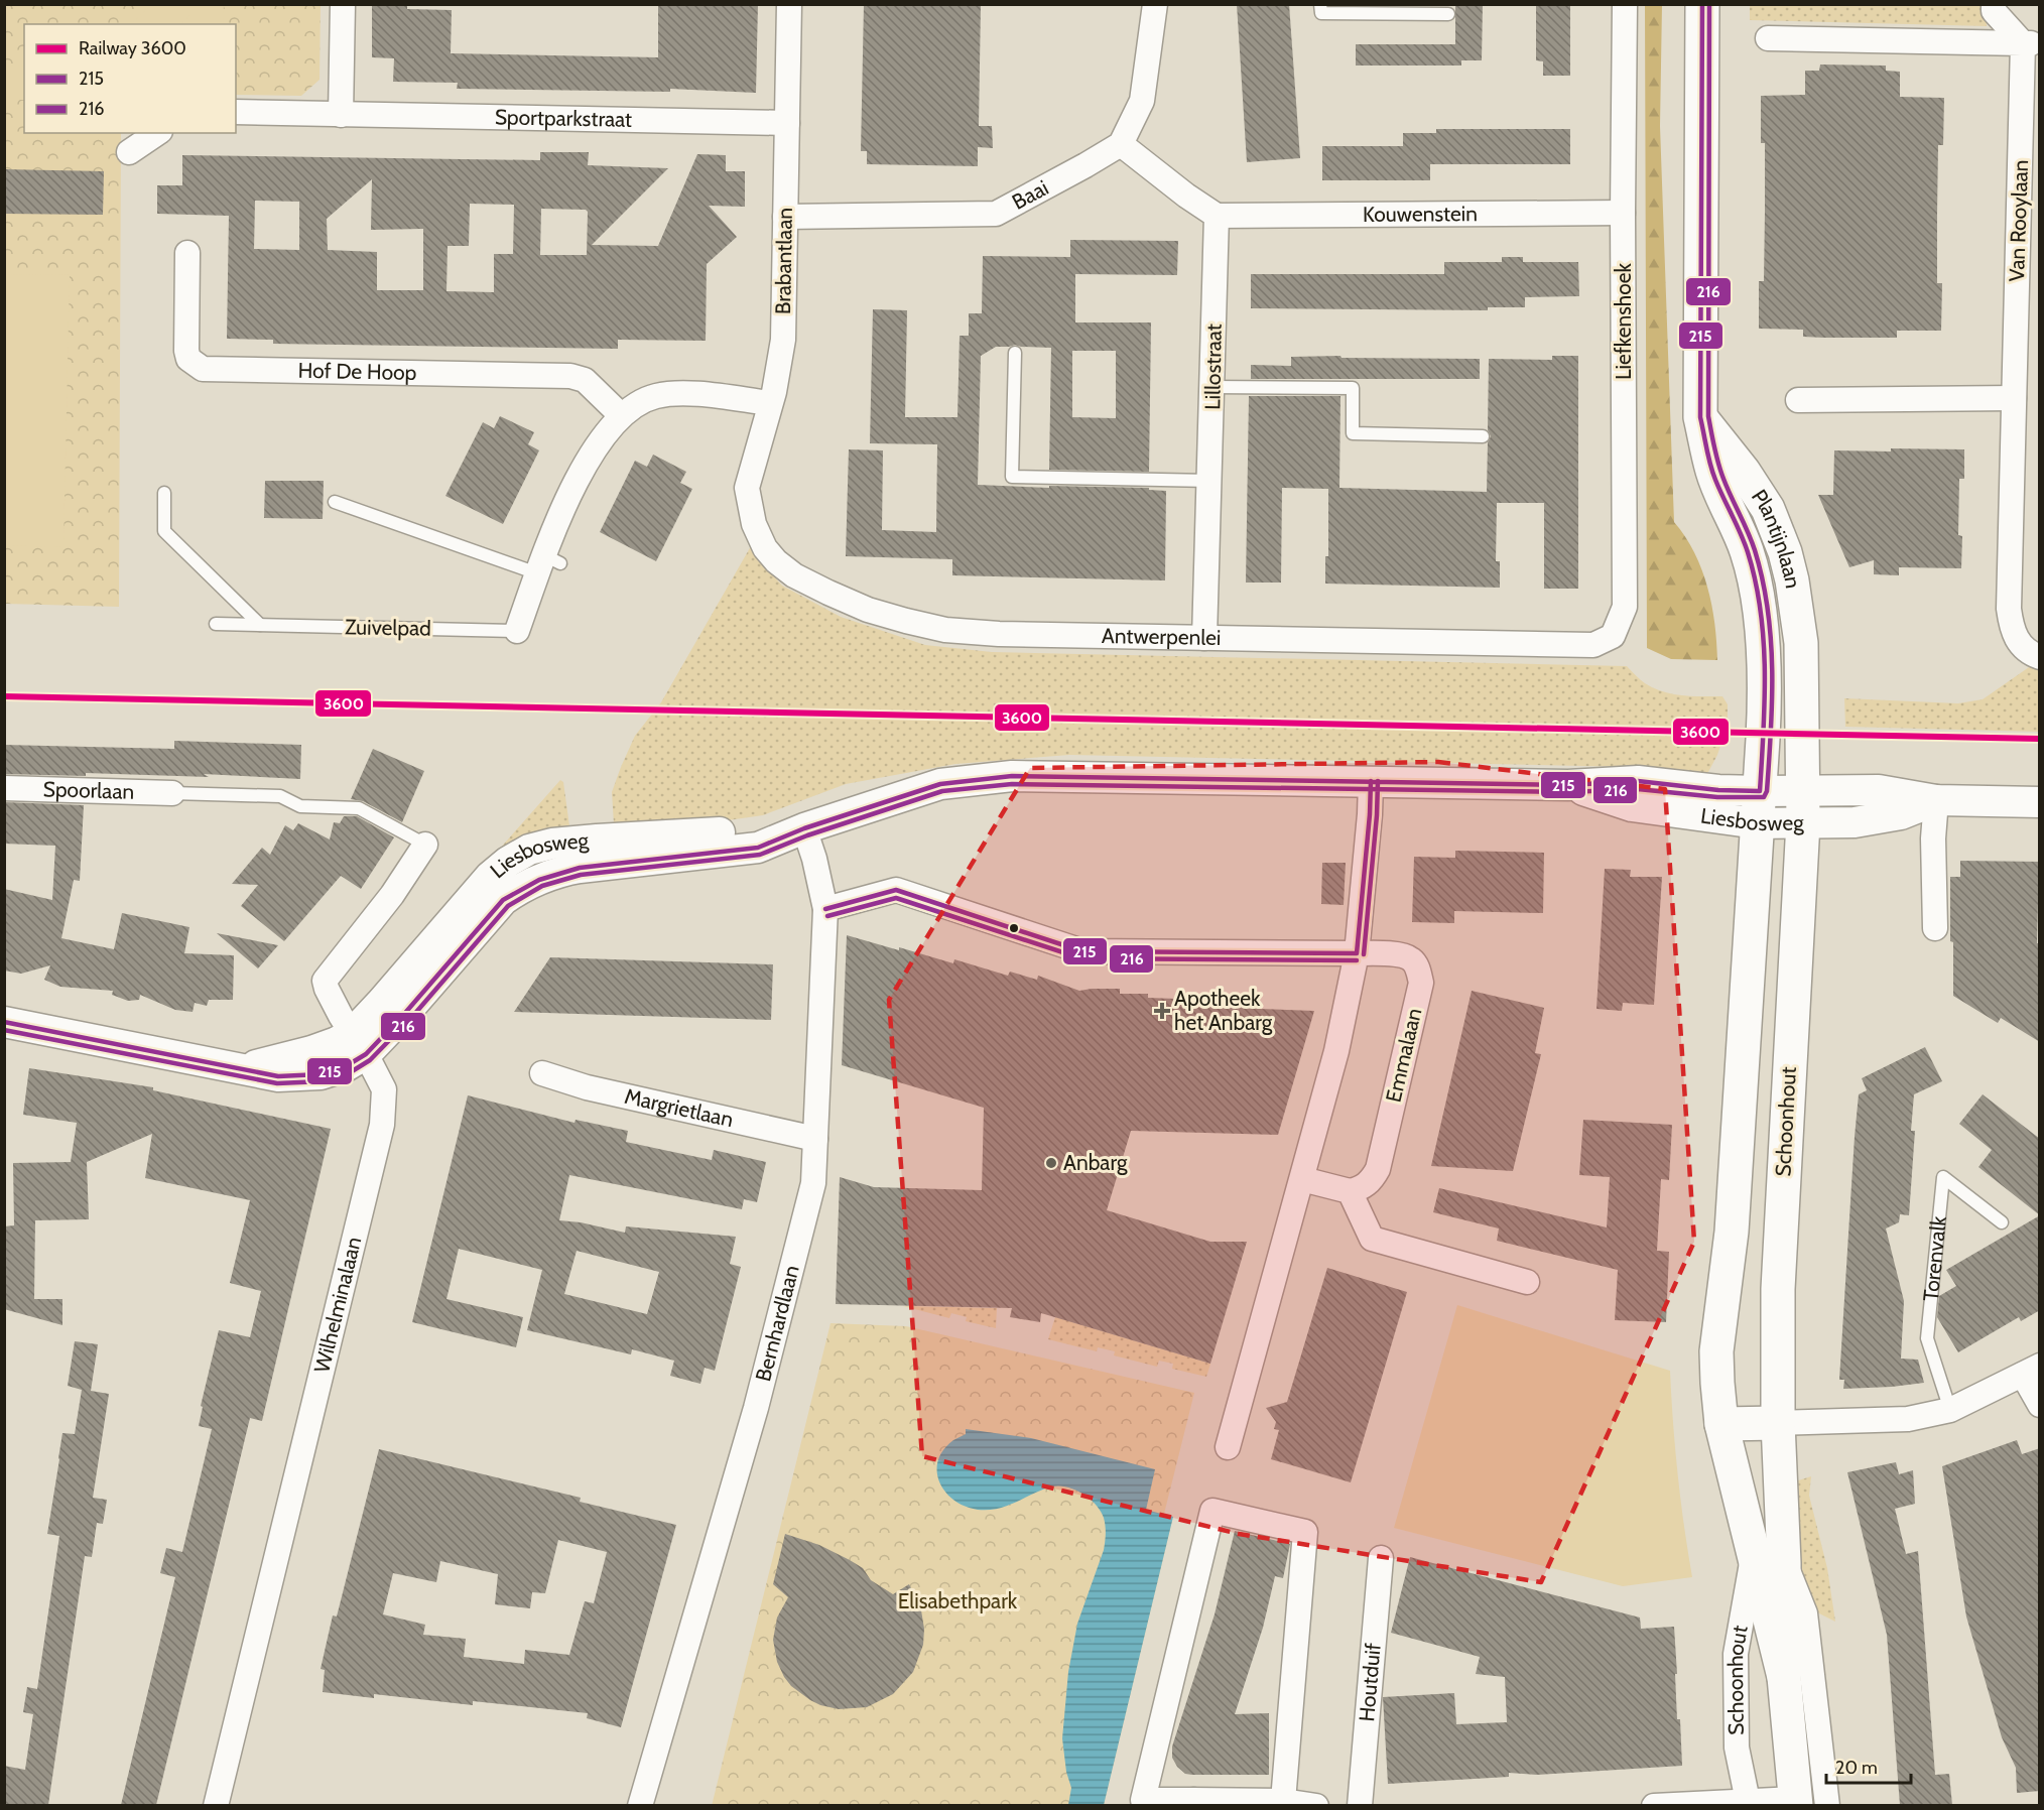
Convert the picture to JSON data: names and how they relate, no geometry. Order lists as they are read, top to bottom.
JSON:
{
  "streets": {
    "main road": ["Plantijnlaan", "Schoonhout"],
    "street": [
      "Sportparkstraat",
      "Baai",
      "Kouwenstein",
      "Van Rooylaan",
      "Brabantlaan",
      "Liefkenshoek",
      "Lillostraat",
      "Hof De Hoop",
      "Antwerpenlei",
      "Spoorlaan",
      "Liesbosweg",
      "Emmalaan",
      "Margrietlaan",
      "Wilhelminalaan",
      "Bernhardlaan",
      "Houtduif"
    ],
    "lane": ["Zuivelpad", "Torenvalk"]
  },
  "crossings": [
    ["Sportparkstraat", "Brabantlaan"],
    ["Baai", "Brabantlaan"],
    ["Kouwenstein", "Liefkenshoek"],
    ["Kouwenstein", "Lillostraat"],
    ["Brabantlaan", "Antwerpenlei"],
    ["Liefkenshoek", "Antwerpenlei"],
    ["Lillostraat", "Antwerpenlei"],
    ["Plantijnlaan", "Schoonhout"],
    ["Liesbosweg", "Schoonhout"],
    ["Liesbosweg", "Wilhelminalaan"],
    ["Liesbosweg", "Bernhardlaan"],
    ["Emmalaan", "Bernhardlaan"],
    ["Margrietlaan", "Bernhardlaan"]
  ],
  "parks": ["Elisabethpark"],
  "places": {
    "health": ["Apotheek het Anbarg"],
    "other": ["Anbarg"]
  },
  "lines": ["transit line 215", "transit line 216", "rail line 3600"],
  "legend": ["Railway 3600", "215", "216"],
  "scale_bar": "20 m"
}
